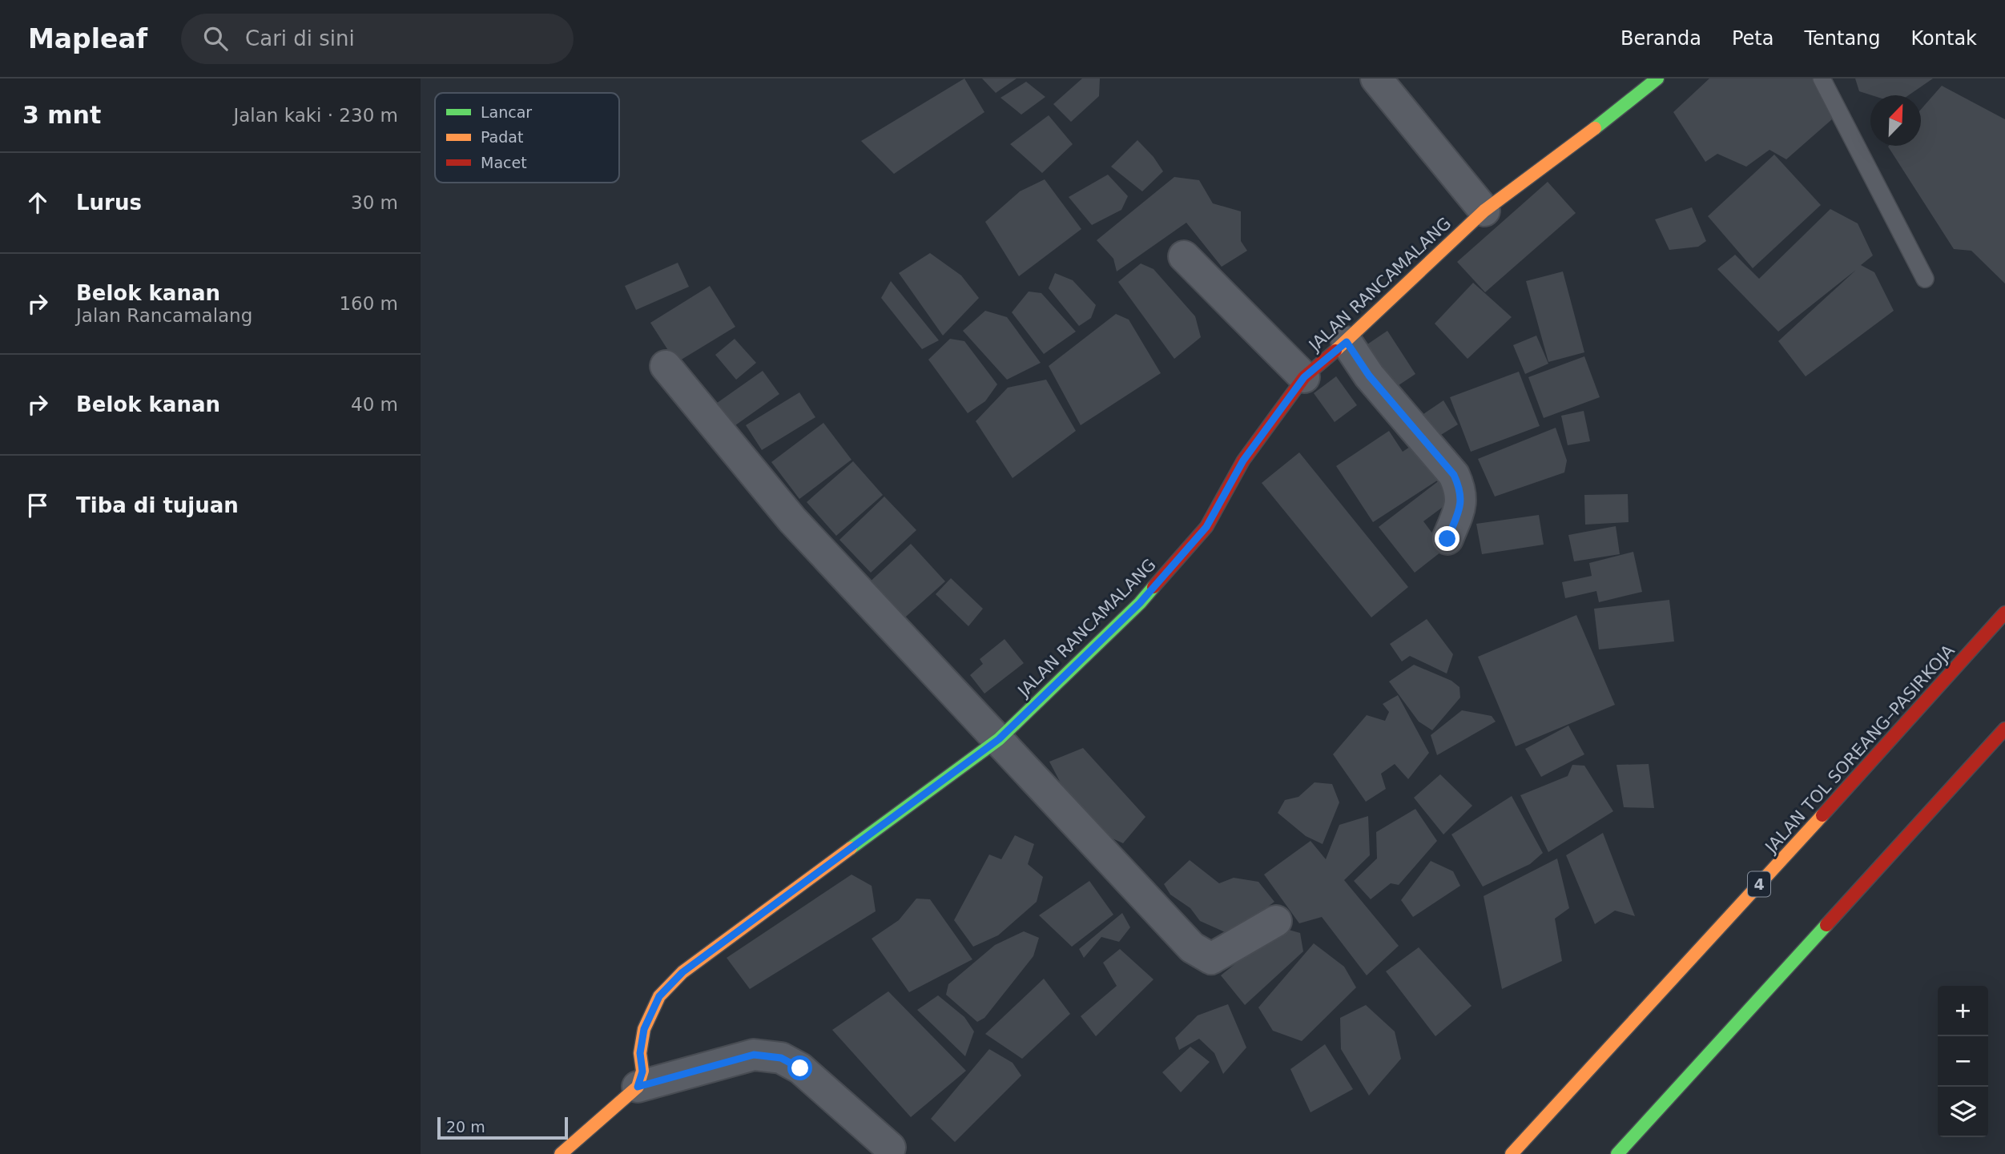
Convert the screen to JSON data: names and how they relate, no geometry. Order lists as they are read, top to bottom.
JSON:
{
  "streets": {
    "main road": ["JALAN RANCAMALANG", "JALAN TOL SOREANG–PASIRKOJA", "4"]
  },
  "legend": ["Lancar", "Padat", "Macet"],
  "scale_bar": "20 m",
  "north": "top right",
  "page": {
    "header": "Mapleaf",
    "search": "Cari di sini",
    "nav": [
      "Beranda",
      "Peta",
      "Tentang",
      "Kontak"
    ],
    "heading": ["3 mnt", "Jalan kaki · 230 m"],
    "list": [
      ["Lurus", "30 m"],
      ["Belok kanan", "Jalan Rancamalang", "160 m"],
      ["Belok kanan", "40 m"],
      "Tiba di tujuan"
    ],
    "map_buttons": ["+", "−"],
    "scale": "20 m"
  }
}
